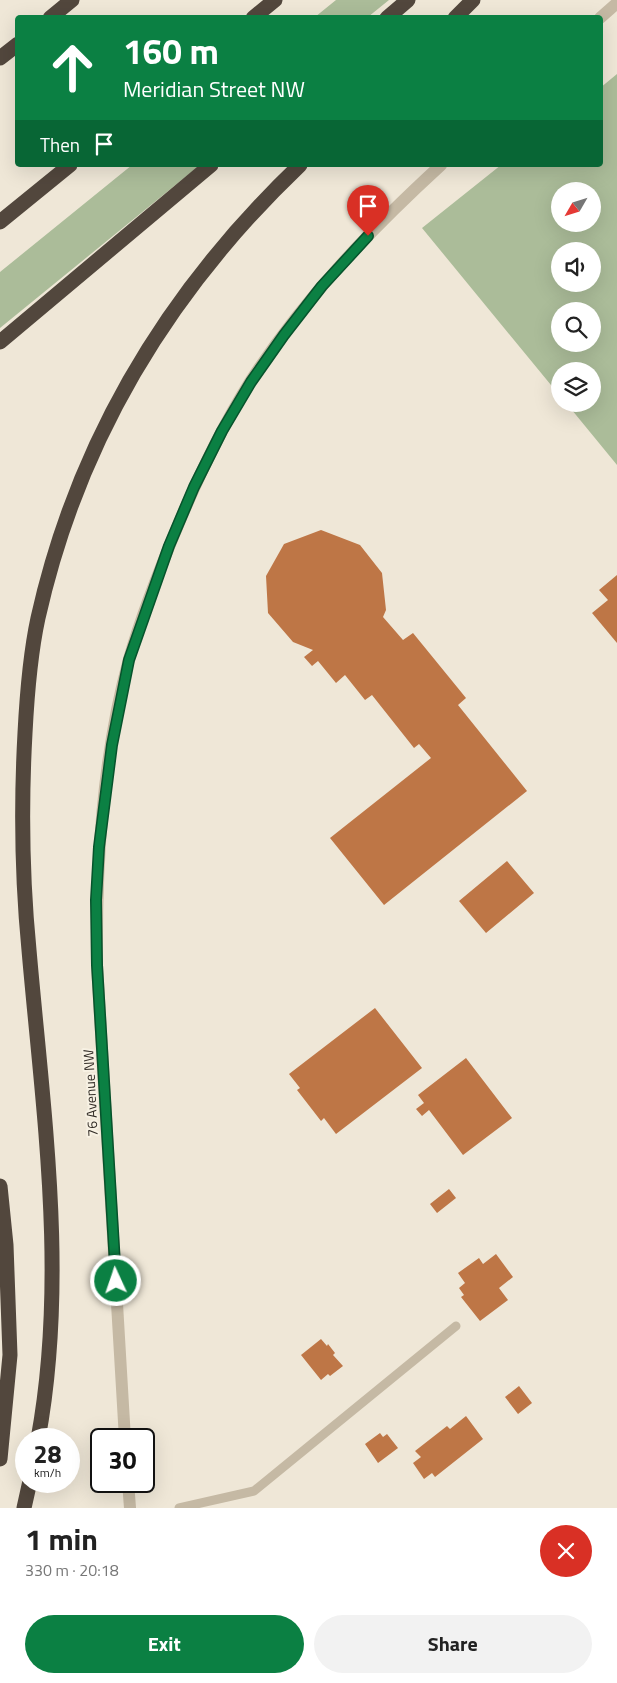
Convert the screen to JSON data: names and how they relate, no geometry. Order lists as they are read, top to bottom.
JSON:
{
  "streets": {
    "street": ["76 Avenue NW"]
  },
  "north": "bottom left",
  "page": {
    "turn": ["160 m", "Meridian Street NW"],
    "then": "Then",
    "speed": "28 km/h",
    "limit": "30",
    "heading": ["1 min", "330 m · 20:18"],
    "buttons": ["Exit", "Share"]
  }
}
